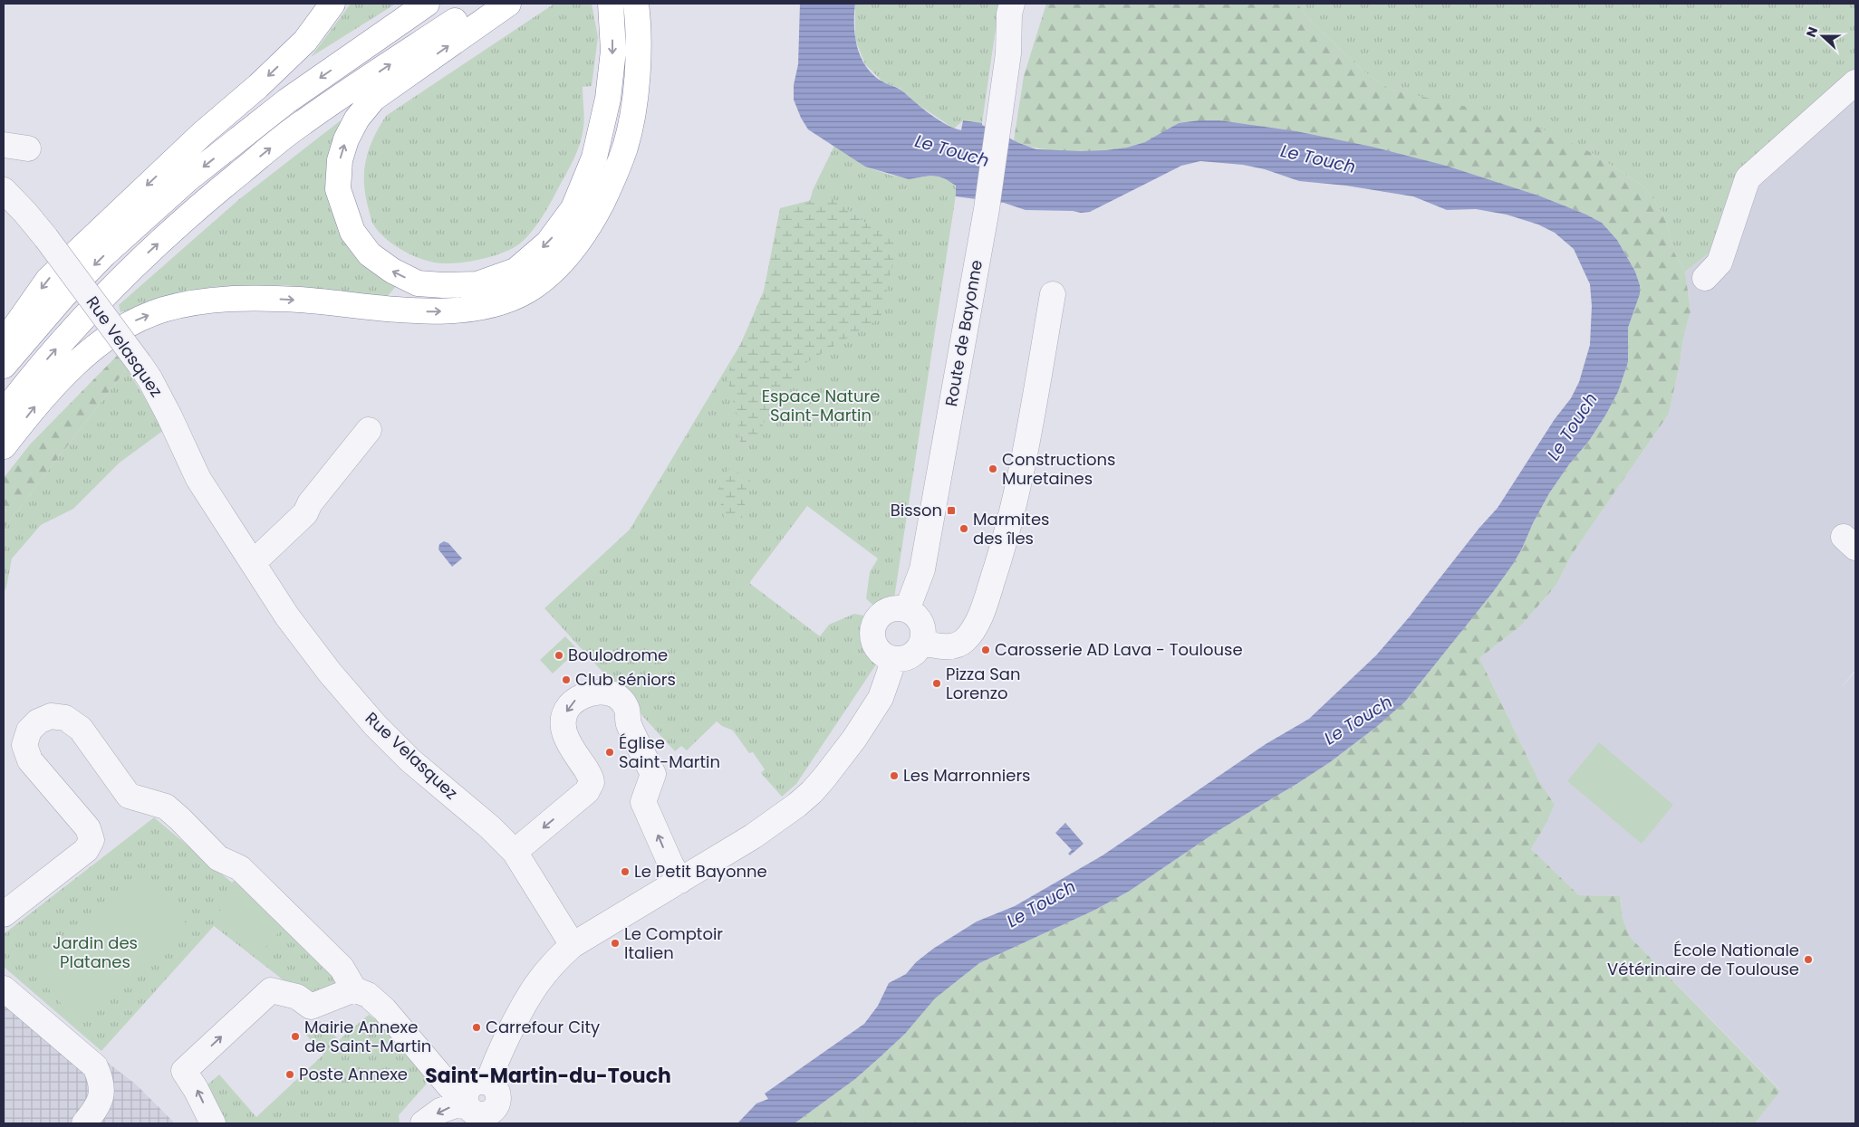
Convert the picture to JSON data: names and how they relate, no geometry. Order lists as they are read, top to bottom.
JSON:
{
  "streets": {
    "street": ["Route de Bayonne", "Rue Velasquez"]
  },
  "districts": ["Saint-Martin-du-Touch"],
  "water": ["Le Touch"],
  "parks": ["Espace Nature Saint-Martin", "Jardin des Platanes"],
  "places": {
    "other": [
      "Constructions Muretaines",
      "Marmites des îles",
      "Carosserie AD Lava - Toulouse",
      "Boulodrome",
      "Club séniors",
      "Pizza San Lorenzo",
      "Église Saint-Martin",
      "Les Marronniers",
      "Le Petit Bayonne",
      "Le Comptoir Italien",
      "École Nationale Vétérinaire de Toulouse",
      "Carrefour City",
      "Mairie Annexe de Saint-Martin",
      "Poste Annexe"
    ],
    "transit": ["Bisson"]
  },
  "north": "left"
}
